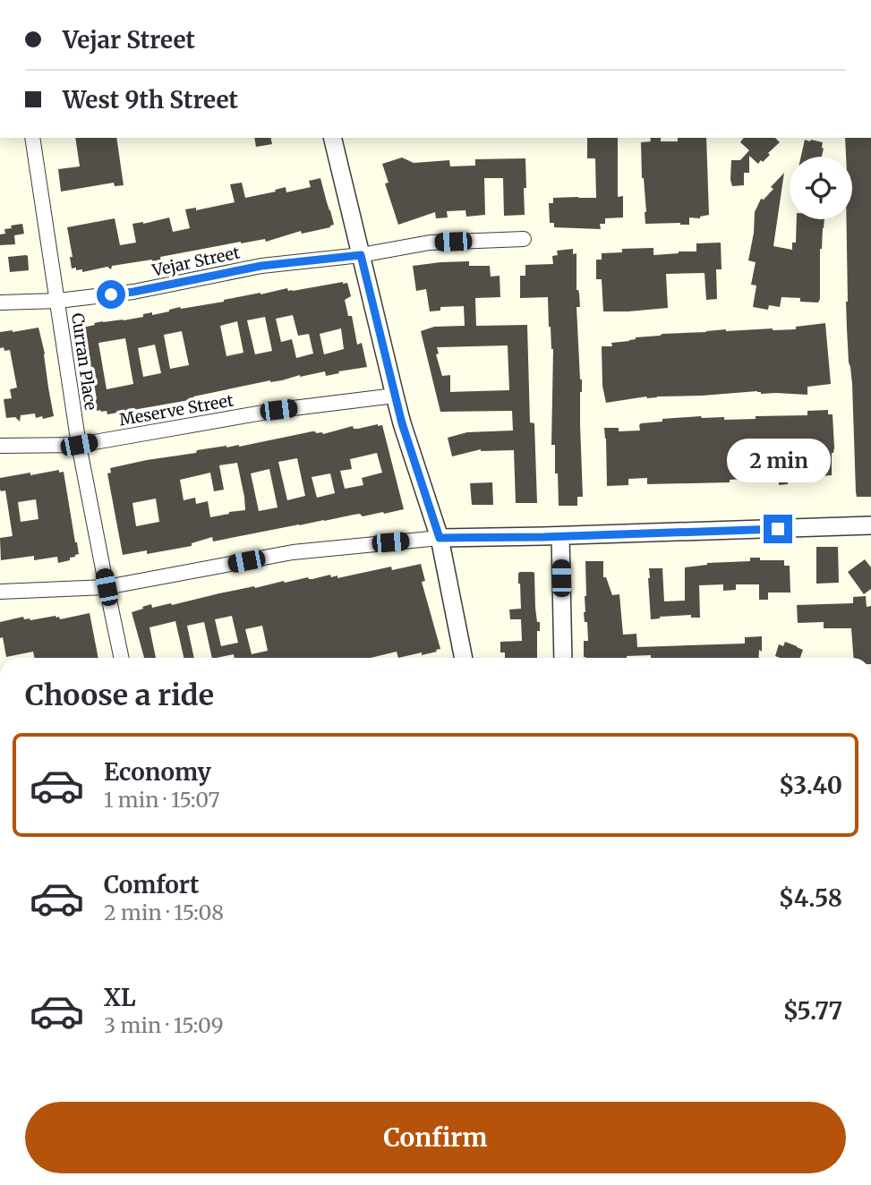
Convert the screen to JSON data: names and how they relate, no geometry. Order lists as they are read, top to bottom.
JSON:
{
  "streets": {
    "street": ["Vejar Street", "Curran Place", "Meserve Street"]
  },
  "crossings": [
    ["Vejar Street", "Curran Place"],
    ["Curran Place", "Meserve Street"]
  ],
  "page": {
    "banner": ["Vejar Street", "West 9th Street"],
    "bubble": "2 min",
    "heading": "Choose a ride",
    "list": [
      {
        "name": "Economy",
        "note": "1 min · 15:07",
        "value": "$3.40"
      },
      {
        "name": "Comfort",
        "note": "2 min · 15:08",
        "value": "$4.58"
      },
      {
        "name": "XL",
        "note": "3 min · 15:09",
        "value": "$5.77"
      }
    ],
    "buttons": "Confirm"
  }
}
